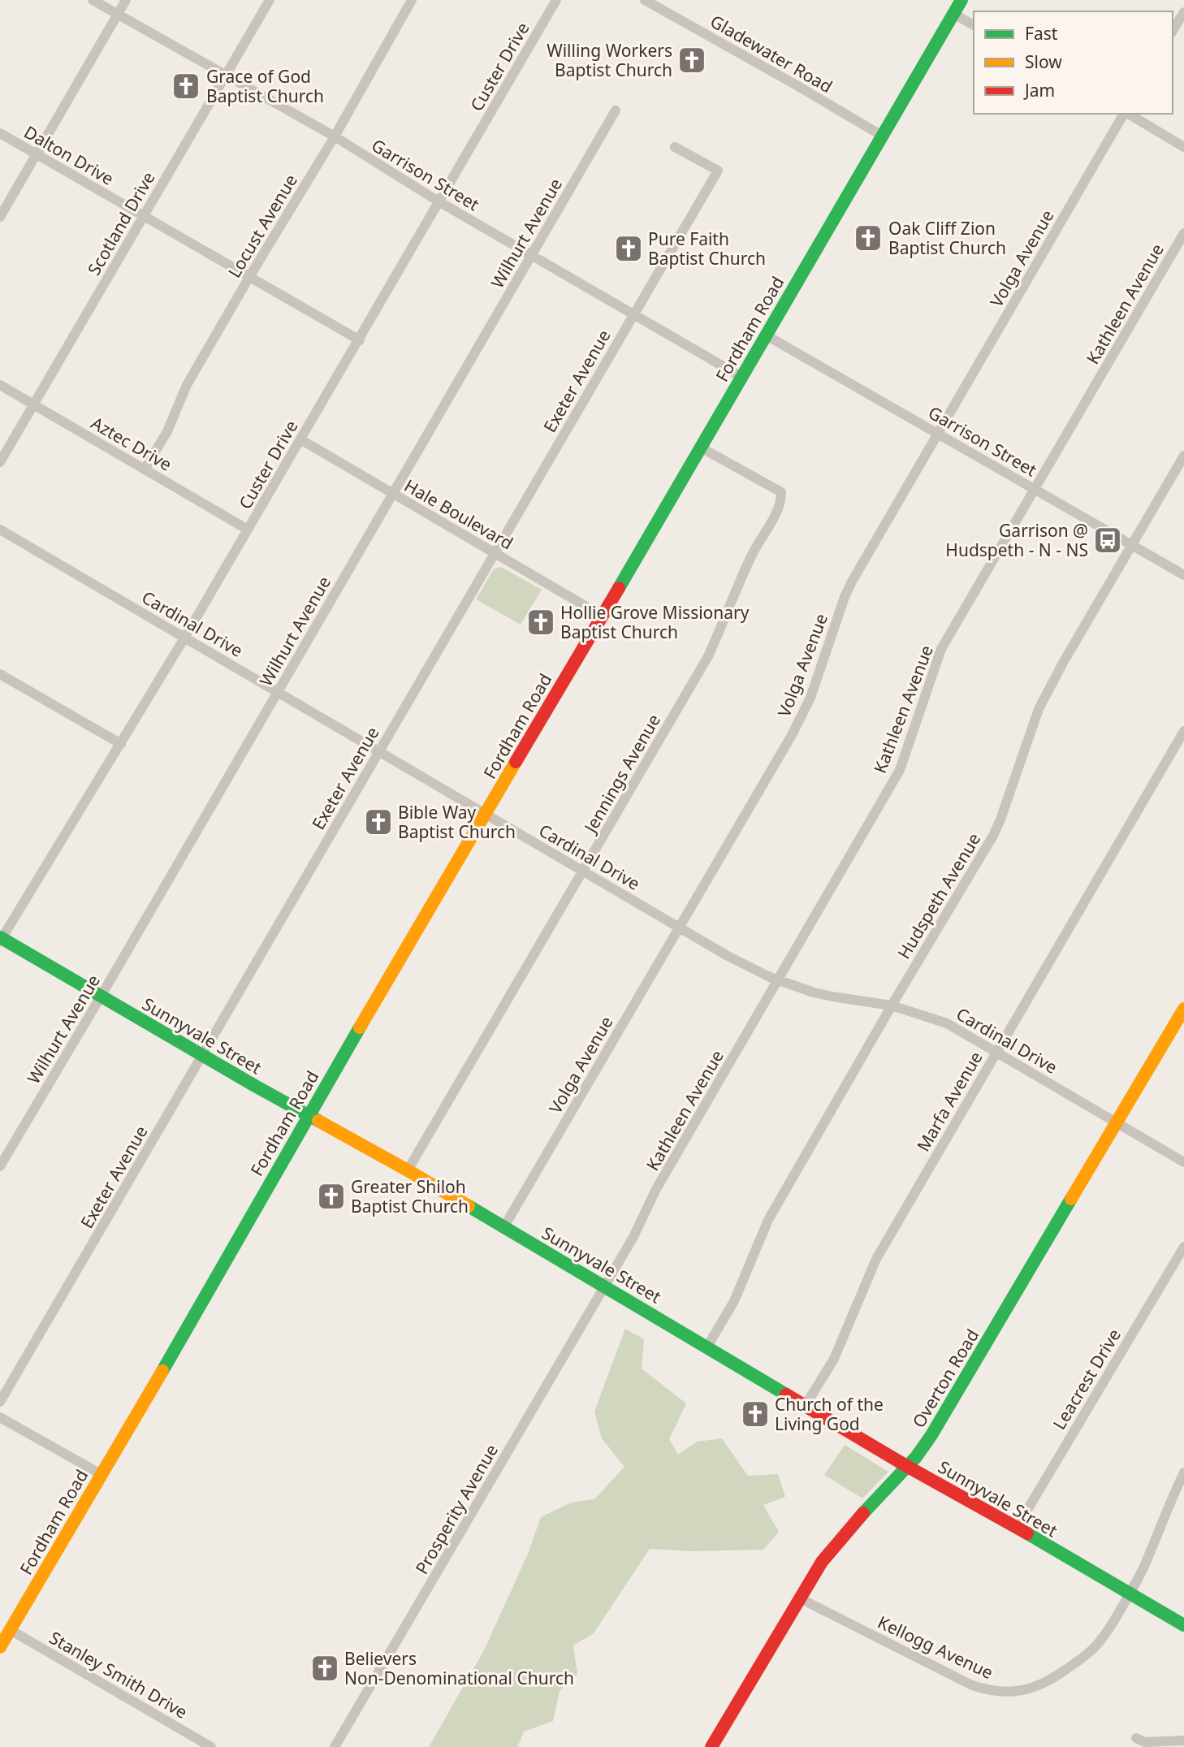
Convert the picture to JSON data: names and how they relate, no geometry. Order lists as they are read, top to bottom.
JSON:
{
  "streets": {
    "street": [
      "Gladewater Road",
      "Custer Drive",
      "Dalton Drive",
      "Garrison Street",
      "Scotland Drive",
      "Locust Avenue",
      "Wilhurt Avenue",
      "Volga Avenue",
      "Kathleen Avenue",
      "Fordham Road",
      "Exeter Avenue",
      "Aztec Drive",
      "Hale Boulevard",
      "Cardinal Drive",
      "Jennings Avenue",
      "Hudspeth Avenue",
      "Sunnyvale Street",
      "Marfa Avenue",
      "Overton Road",
      "Leacrest Drive",
      "Prosperity Avenue",
      "Kellogg Avenue",
      "Stanley Smith Drive"
    ]
  },
  "crossings": [
    ["Gladewater Road", "Fordham Road"],
    ["Custer Drive", "Dalton Drive"],
    ["Custer Drive", "Garrison Street"],
    ["Custer Drive", "Aztec Drive"],
    ["Custer Drive", "Hale Boulevard"],
    ["Custer Drive", "Cardinal Drive"],
    ["Custer Drive", "Sunnyvale Street"],
    ["Dalton Drive", "Scotland Drive"],
    ["Dalton Drive", "Locust Avenue"],
    ["Garrison Street", "Scotland Drive"],
    ["Garrison Street", "Locust Avenue"],
    ["Garrison Street", "Wilhurt Avenue"],
    ["Garrison Street", "Volga Avenue"],
    ["Garrison Street", "Kathleen Avenue"],
    ["Garrison Street", "Fordham Road"],
    ["Garrison Street", "Exeter Avenue"],
    ["Garrison Street", "Hudspeth Avenue"],
    ["Scotland Drive", "Aztec Drive"],
    ["Locust Avenue", "Aztec Drive"],
    ["Wilhurt Avenue", "Hale Boulevard"],
    ["Wilhurt Avenue", "Cardinal Drive"],
    ["Wilhurt Avenue", "Sunnyvale Street"],
    ["Volga Avenue", "Cardinal Drive"],
    ["Volga Avenue", "Sunnyvale Street"],
    ["Kathleen Avenue", "Cardinal Drive"],
    ["Kathleen Avenue", "Sunnyvale Street"],
    ["Kathleen Avenue", "Prosperity Avenue"],
    ["Fordham Road", "Hale Boulevard"],
    ["Fordham Road", "Cardinal Drive"],
    ["Fordham Road", "Jennings Avenue"],
    ["Fordham Road", "Sunnyvale Street"],
    ["Fordham Road", "Stanley Smith Drive"],
    ["Exeter Avenue", "Hale Boulevard"],
    ["Exeter Avenue", "Cardinal Drive"],
    ["Exeter Avenue", "Sunnyvale Street"],
    ["Cardinal Drive", "Jennings Avenue"],
    ["Cardinal Drive", "Hudspeth Avenue"],
    ["Cardinal Drive", "Marfa Avenue"],
    ["Cardinal Drive", "Overton Road"],
    ["Jennings Avenue", "Sunnyvale Street"],
    ["Hudspeth Avenue", "Sunnyvale Street"],
    ["Sunnyvale Street", "Marfa Avenue"],
    ["Sunnyvale Street", "Overton Road"],
    ["Sunnyvale Street", "Leacrest Drive"],
    ["Sunnyvale Street", "Prosperity Avenue"],
    ["Sunnyvale Street", "Kellogg Avenue"],
    ["Overton Road", "Kellogg Avenue"]
  ],
  "places": {
    "church": [
      "Willing Workers Baptist Church",
      "Grace of God Baptist Church",
      "Oak Cliff Zion Baptist Church",
      "Pure Faith Baptist Church",
      "Hollie Grove Missionary Baptist Church",
      "Bible Way Baptist Church",
      "Greater Shiloh Baptist Church",
      "Church of the Living God",
      "Believers Non-Denominational Church"
    ],
    "bus stop": ["Garrison @ Hudspeth - N - NS"]
  },
  "legend": ["Fast", "Slow", "Jam"]
}
